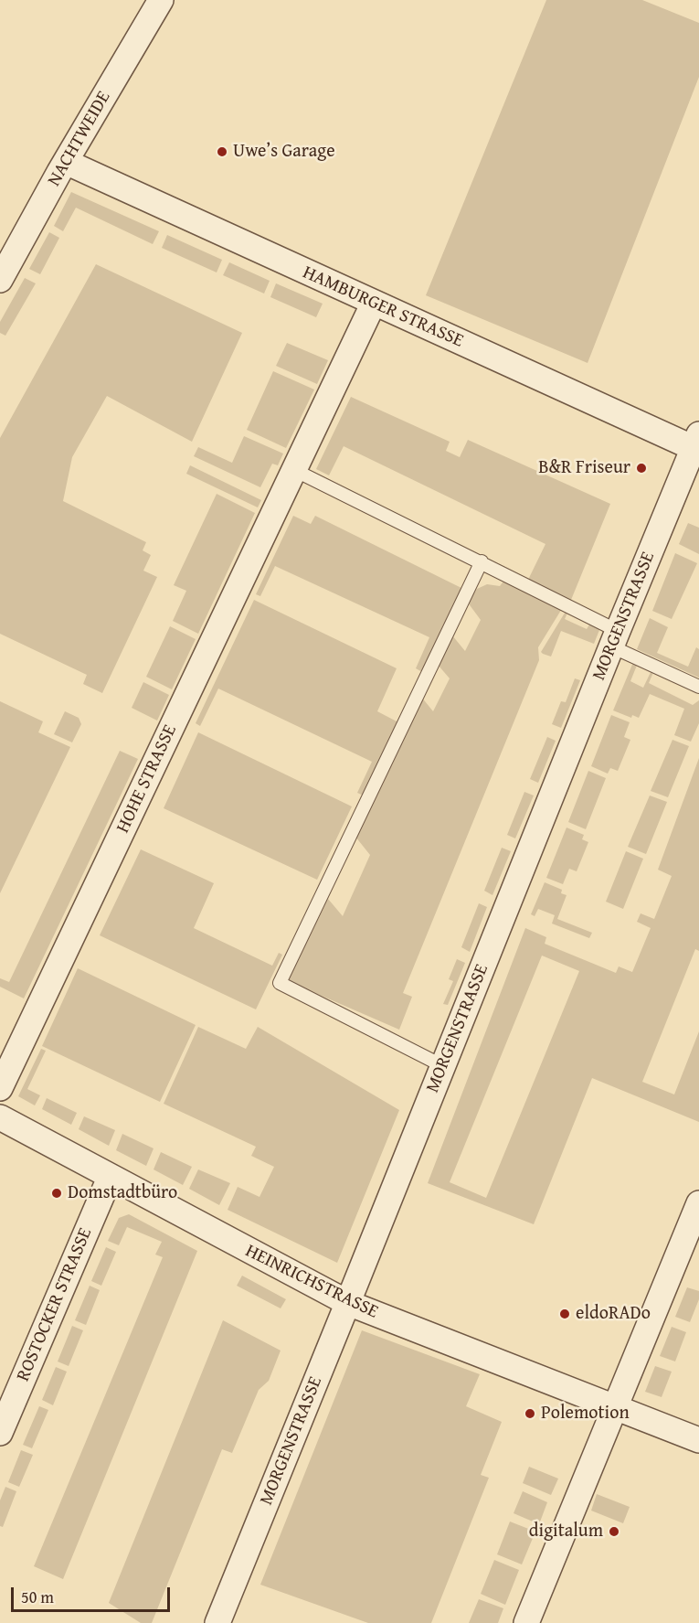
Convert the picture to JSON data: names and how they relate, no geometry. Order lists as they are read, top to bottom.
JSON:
{
  "streets": {
    "street": [
      "NACHTWEIDE",
      "HAMBURGER STRASSE",
      "MORGENSTRASSE",
      "HOHE STRASSE",
      "HEINRICHSTRASSE",
      "ROSTOCKER STRASSE"
    ]
  },
  "crossings": [
    ["NACHTWEIDE", "HAMBURGER STRASSE"],
    ["HAMBURGER STRASSE", "MORGENSTRASSE"],
    ["HAMBURGER STRASSE", "HOHE STRASSE"],
    ["MORGENSTRASSE", "HEINRICHSTRASSE"],
    ["HEINRICHSTRASSE", "ROSTOCKER STRASSE"]
  ],
  "places": [
    "Uwe’s Garage",
    "B&R Friseur",
    "Domstadtbüro",
    "eldoRADo",
    "Polemotion",
    "digitalum"
  ],
  "scale_bar": "50 m"
}
